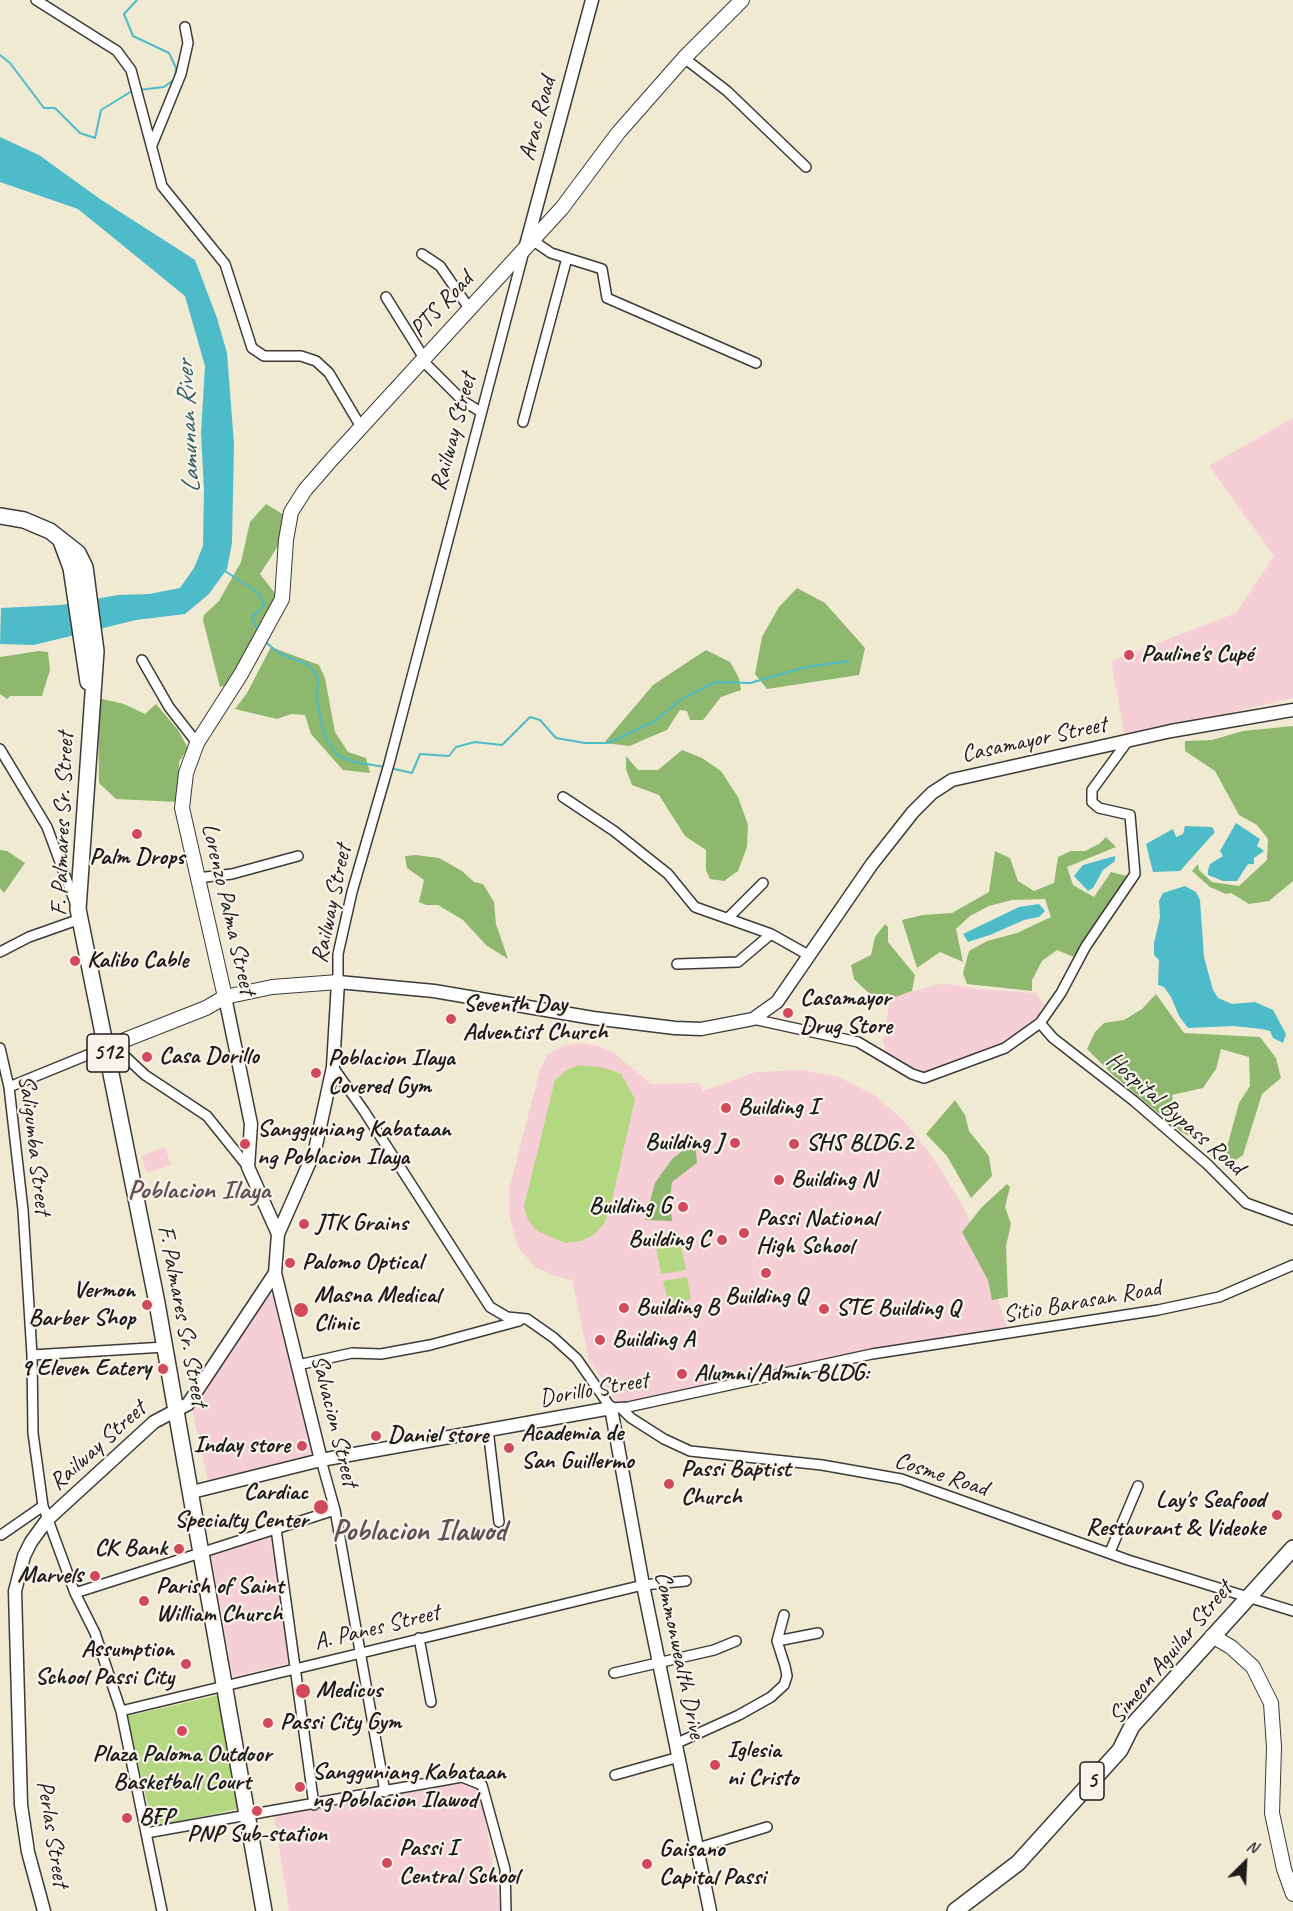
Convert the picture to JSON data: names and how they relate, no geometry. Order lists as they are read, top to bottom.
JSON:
{
  "streets": {
    "main road": [
      "PTS Road",
      "F. Palmares Sr. Street",
      "Lorenzo Palma Street",
      "512",
      "Simeon Aguilar Street",
      "5"
    ],
    "street": [
      "Arac Road",
      "Railway Street",
      "Casamayor Street",
      "Hospital Bypass Road",
      "Saligumba Street",
      "Sitio Barasan Road",
      "Dorillo Street",
      "Salvacion Street",
      "Cosme Road",
      "A. Panes Street",
      "Commonwealth Drive",
      "Perlas Street"
    ]
  },
  "crossings": [
    ["Arac Road", "PTS Road"],
    ["Arac Road", "Railway Street"],
    ["PTS Road", "Railway Street"],
    ["PTS Road", "Lorenzo Palma Street"],
    ["Railway Street", "F. Palmares Sr. Street"],
    ["Railway Street", "Saligumba Street"],
    ["Railway Street", "Salvacion Street"],
    ["Railway Street", "Perlas Street"],
    ["F. Palmares Sr. Street", "512"],
    ["F. Palmares Sr. Street", "Dorillo Street"],
    ["F. Palmares Sr. Street", "A. Panes Street"],
    ["Saligumba Street", "A. Panes Street"],
    ["Saligumba Street", "Perlas Street"],
    ["Sitio Barasan Road", "Dorillo Street"],
    ["Dorillo Street", "Salvacion Street"],
    ["Dorillo Street", "Cosme Road"],
    ["Dorillo Street", "Commonwealth Drive"],
    ["Salvacion Street", "A. Panes Street"],
    ["Cosme Road", "Simeon Aguilar Street"],
    ["Cosme Road", "Commonwealth Drive"],
    ["A. Panes Street", "Commonwealth Drive"]
  ],
  "districts": ["Poblacion Ilaya", "Poblacion Ilawod"],
  "water": ["Lamunan River"],
  "places": [
    "Pauline's Cupé",
    "Palm Drops",
    "Kalibo Cable",
    "Casamayor Drug Store",
    "Seventh Day Adventist Church",
    "Casa Dorillo",
    "Poblacion Ilaya Covered Gym",
    "Building I",
    "Building J",
    "Sangguniang Kabataan ng Poblacion Ilaya",
    "SHS BLDG.2",
    "Building N",
    "Building G",
    "JTK Grains",
    "Passi National High School",
    "Building C",
    "Palomo Optical",
    "Building Q",
    "Vermon Barber Shop",
    "Building B",
    "STE Building Q",
    "Masna Medical Clinic",
    "Building A",
    "9 Eleven Eatery",
    "Alumni/Admin BLDG:",
    "Daniel store",
    "Inday store",
    "Academia de San Guillermo",
    "Passi Baptist Church",
    "Cardiac Specialty Center",
    "Lay's Seafood Restaurant & Videoke",
    "CK Bank",
    "Marvels",
    "Parish of Saint William Church",
    "Assumption School Passi City",
    "Medicus",
    "Passi City Gym",
    "Plaza Paloma Outdoor Basketball Court",
    "Iglesia ni Cristo",
    "Sangguniang Kabataan ng Poblacion Ilawod",
    "PNP Sub-station",
    "BFP",
    "Passi I Central School",
    "Gaisano Capital Passi"
  ],
  "north": "top right"
}
